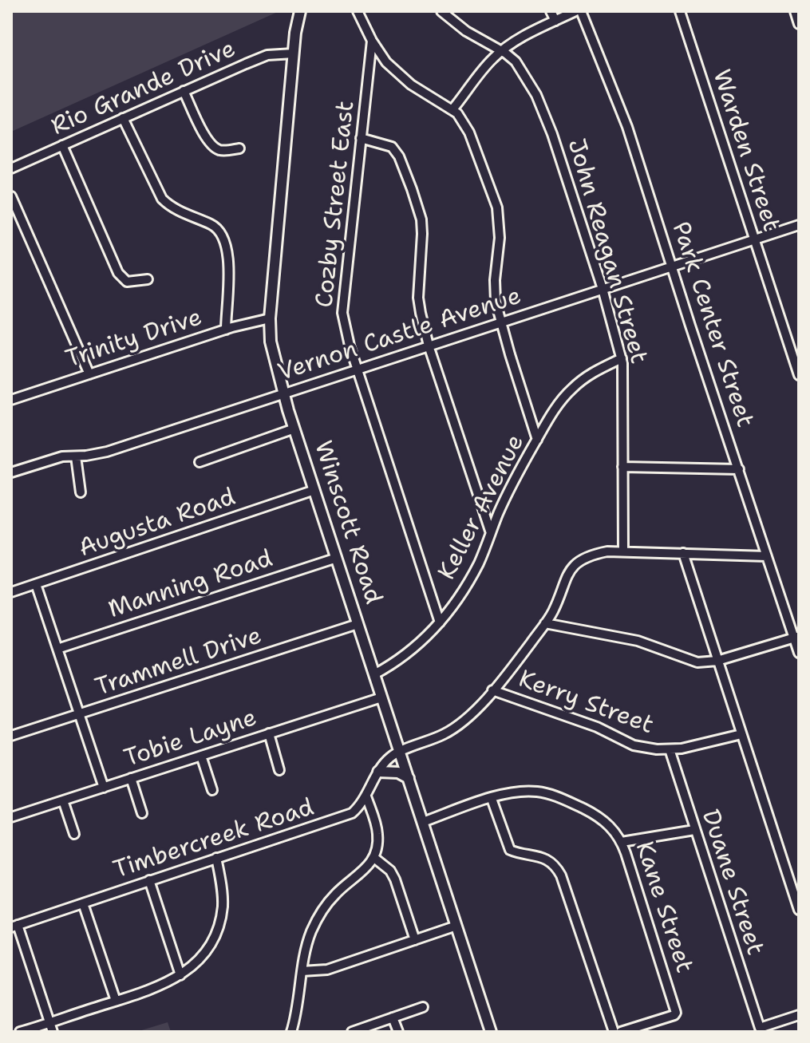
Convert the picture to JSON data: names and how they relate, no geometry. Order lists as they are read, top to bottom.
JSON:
{
  "streets": {
    "main road": ["Winscott Road"],
    "street": [
      "Rio Grande Drive",
      "Warden Street",
      "Cozby Street East",
      "John Reagan Street",
      "Park Center Street",
      "Vernon Castle Avenue",
      "Trinity Drive",
      "Keller Avenue",
      "Augusta Road",
      "Manning Road",
      "Trammell Drive",
      "Kerry Street",
      "Tobie Layne",
      "Timbercreek Road",
      "Duane Street",
      "Kane Street"
    ]
  },
  "crossings": [
    ["Rio Grande Drive", "Winscott Road"],
    ["Warden Street", "Vernon Castle Avenue"],
    ["Cozby Street East", "Vernon Castle Avenue"],
    ["Cozby Street East", "Keller Avenue"],
    ["John Reagan Street", "Vernon Castle Avenue"],
    ["John Reagan Street", "Keller Avenue"],
    ["Park Center Street", "Vernon Castle Avenue"],
    ["Vernon Castle Avenue", "Winscott Road"],
    ["Trinity Drive", "Winscott Road"],
    ["Keller Avenue", "Winscott Road"],
    ["Winscott Road", "Augusta Road"],
    ["Winscott Road", "Manning Road"],
    ["Winscott Road", "Trammell Drive"],
    ["Winscott Road", "Tobie Layne"],
    ["Winscott Road", "Timbercreek Road"],
    ["Winscott Road", "Kane Street"],
    ["Kerry Street", "Duane Street"]
  ]
}
